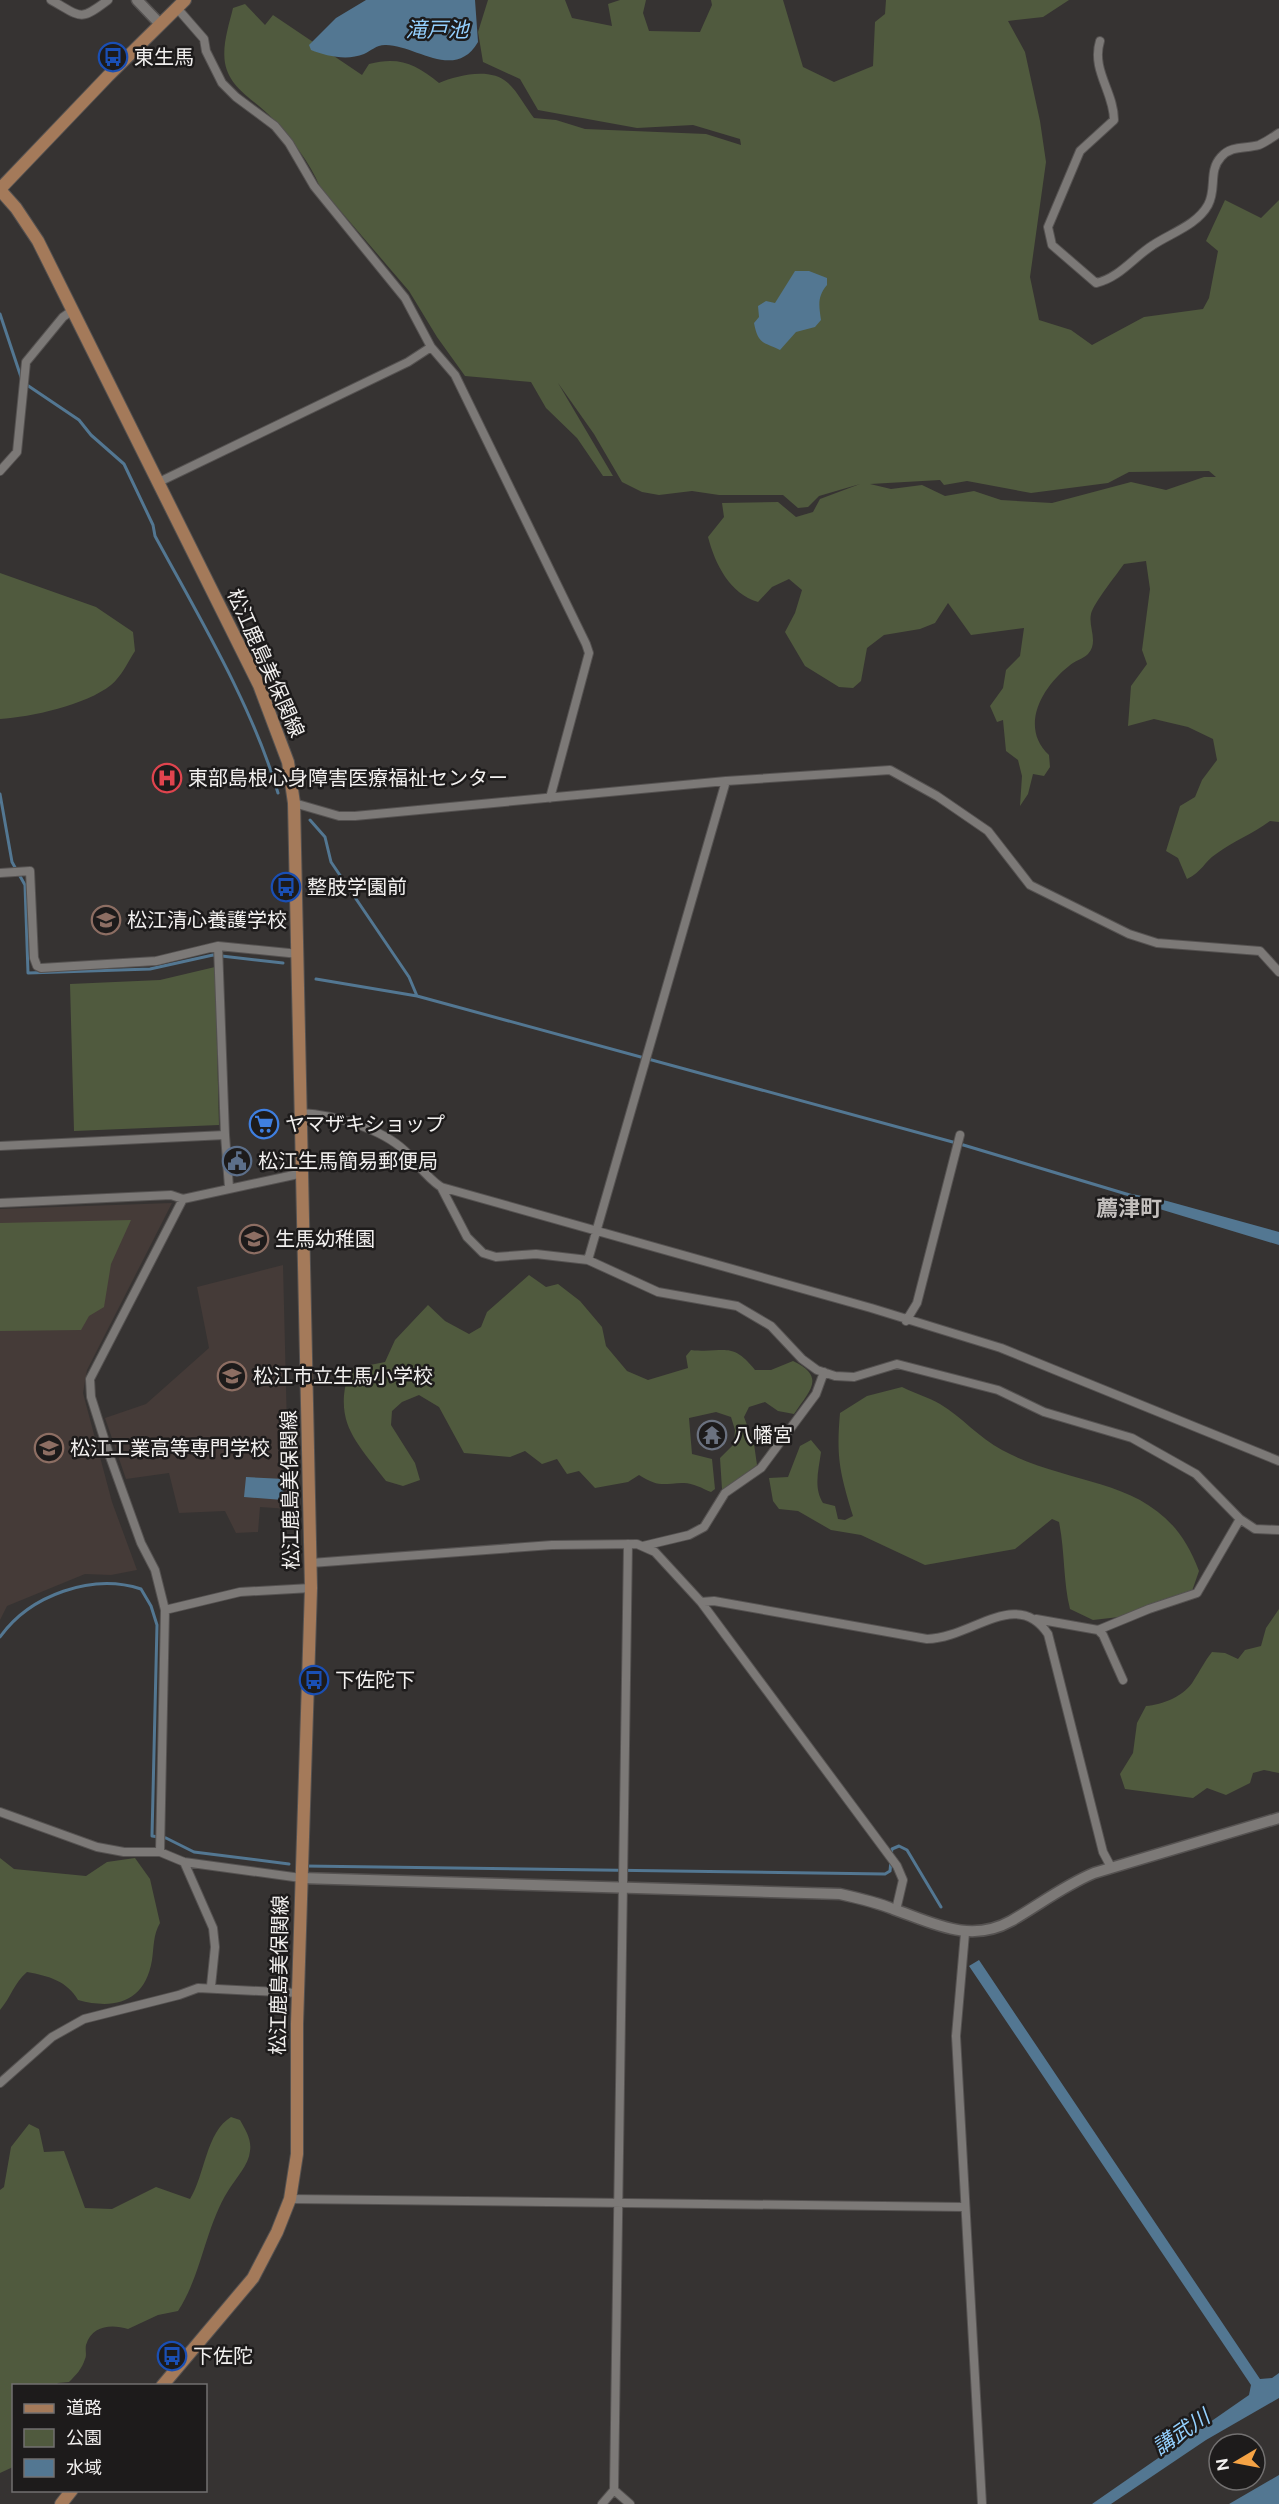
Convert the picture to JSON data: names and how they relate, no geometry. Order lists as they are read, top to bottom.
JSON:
{
  "streets": {
    "main road": ["松江鹿島美保関線"]
  },
  "districts": ["薦津町"],
  "water": ["滝戸池", "講武川"],
  "places": {
    "bus stop": [
      "東生馬",
      "整肢学園前",
      "下佐陀下",
      "下佐陀"
    ],
    "hospital": ["東部島根心身障害医療福祉センター"],
    "school or university": [
      "松江清心養護学校",
      "生馬幼稚園",
      "松江市立生馬小学校",
      "松江工業高等専門学校"
    ],
    "supermarket": ["ヤマザキショップ"],
    "public building": ["松江生馬簡易郵便局"],
    "temple": ["八幡宮"]
  },
  "legend": ["道路", "公園", "水域"],
  "north": "left"
}
